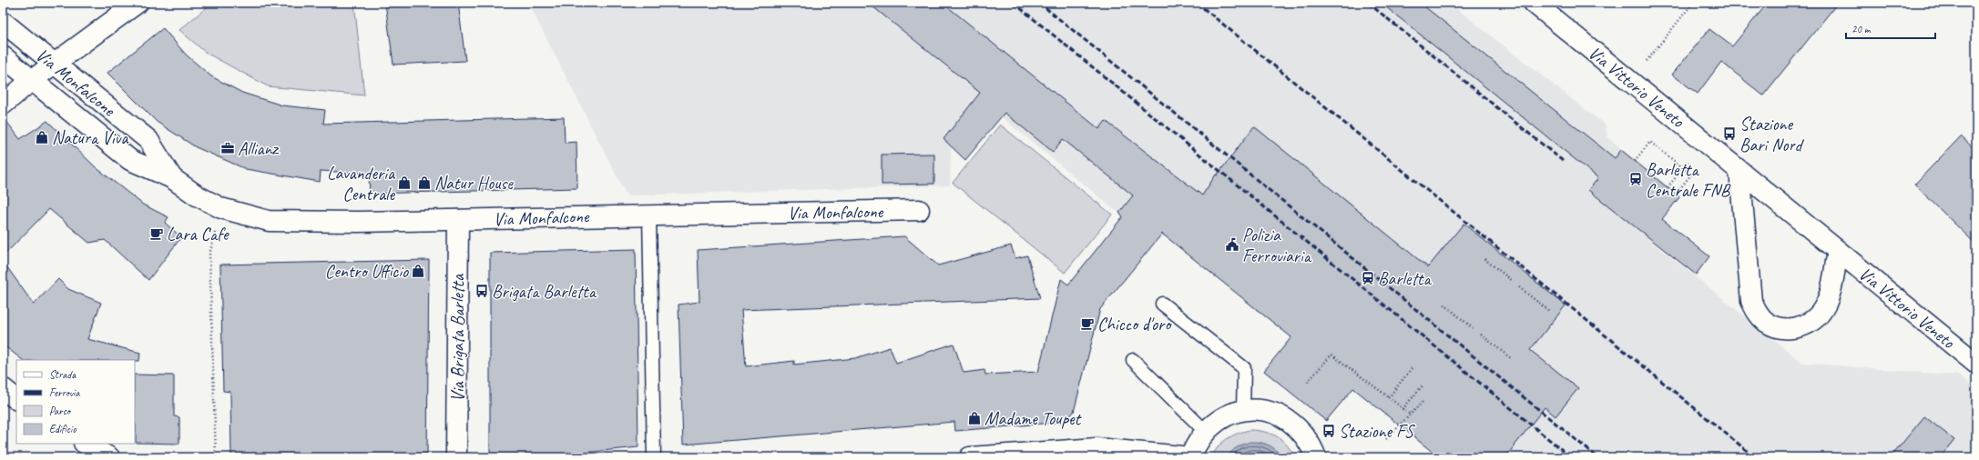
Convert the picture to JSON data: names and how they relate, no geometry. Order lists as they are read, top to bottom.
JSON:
{
  "streets": {
    "street": ["Via Monfalcone", "Via Vittorio Veneto", "Via Brigata Barletta"]
  },
  "crossings": [
    ["Via Monfalcone", "Via Brigata Barletta"]
  ],
  "places": {
    "bus stop": ["Stazione Bari Nord", "Brigata Barletta", "Stazione FS"],
    "shop": [
      "Natura Viva",
      "Lavanderia Centrale",
      "Natur House",
      "Centro Ufficio",
      "Madame Toupet"
    ],
    "office": ["Allianz"],
    "station": ["Barletta Centrale FNB", "Barletta"],
    "cafe": ["Lara Cafe", "Chicco d'oro"],
    "public building": ["Polizia Ferroviaria"]
  },
  "legend": [
    "Strada",
    "Ferrovia",
    "Parco",
    "Edificio"
  ],
  "scale_bar": "20 m"
}
